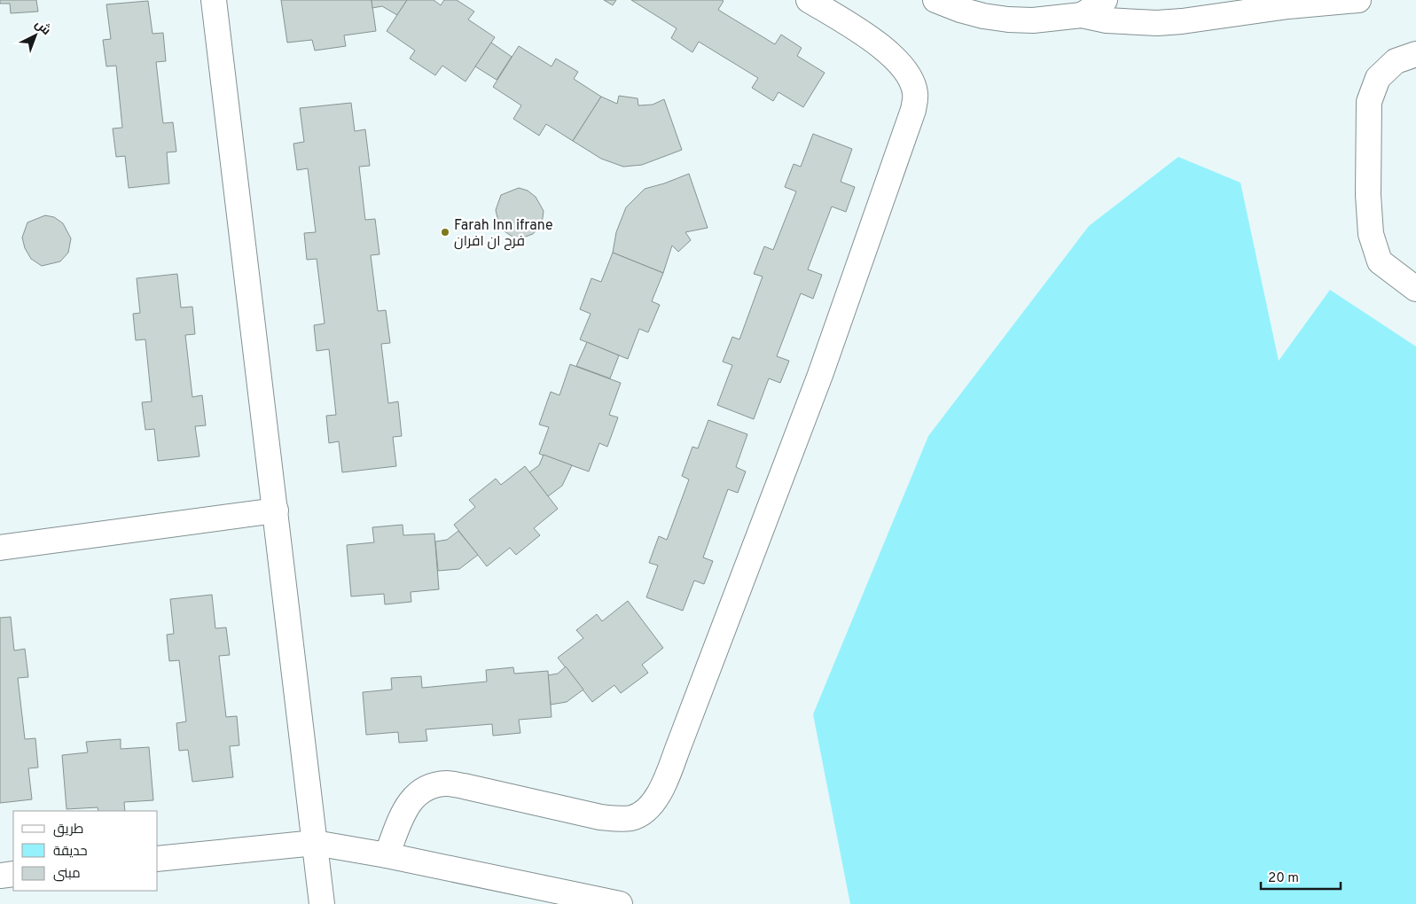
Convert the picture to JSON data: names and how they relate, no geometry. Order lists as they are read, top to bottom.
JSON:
{
  "places": ["Farah Inn ifrane فرح ان افران"],
  "legend": ["طريق", "حديقة", "مبنى"],
  "scale_bar": "20 m",
  "north": "top right"
}
